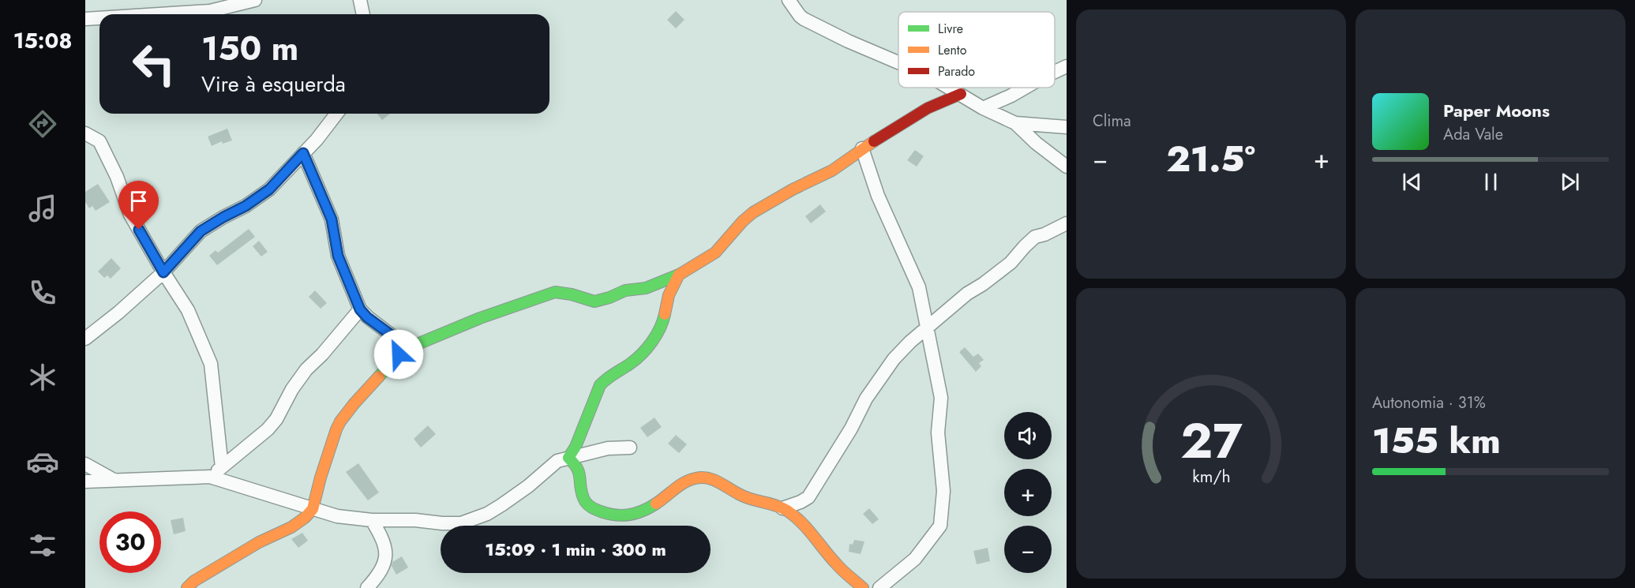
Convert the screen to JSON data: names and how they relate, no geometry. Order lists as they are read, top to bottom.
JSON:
{
  "legend": ["Livre", "Lento", "Parado"],
  "page": {
    "tabs": "15:08",
    "tile": [
      "Clima",
      ["Autonomia · 31%", "155 km"]
    ],
    "turn": ["150 m", "Vire à esquerda"],
    "song": ["Paper Moons", "Ada Vale"],
    "heat": ["−", "21.5°", "+"],
    "map_buttons": ["+", "−"],
    "limit": "30",
    "trip": "15:09 · 1 min · 300 m",
    "gauge": ["27", "km/h"]
  }
}
